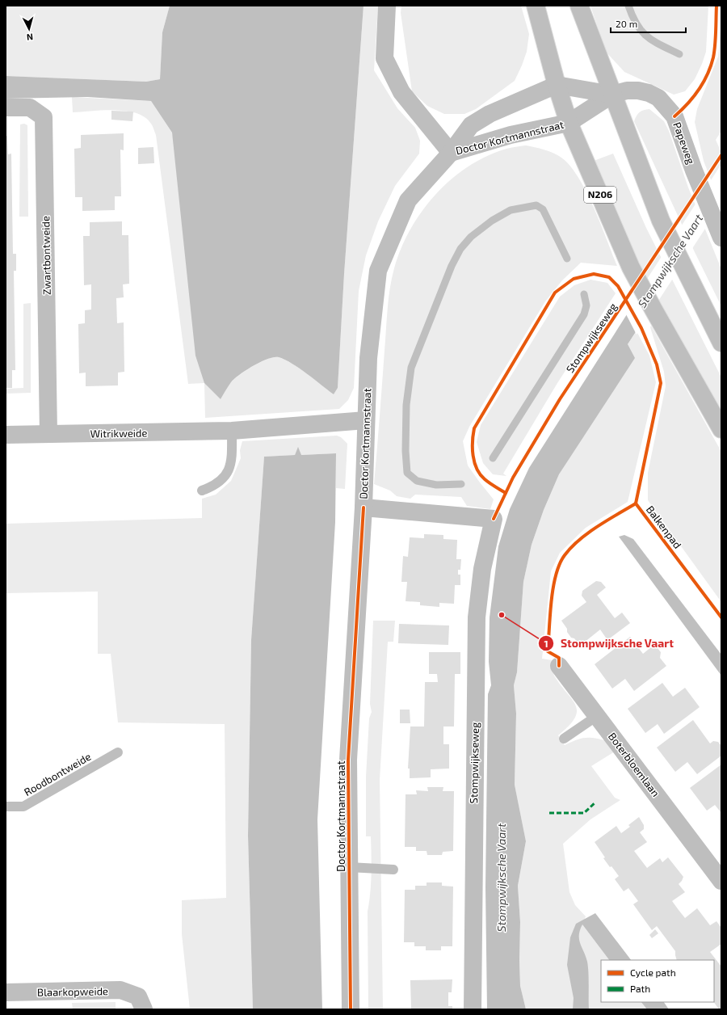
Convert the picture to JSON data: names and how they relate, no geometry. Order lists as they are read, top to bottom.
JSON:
{
  "streets": {
    "street": [
      "Doctor Kortmannstraat",
      "Papeweg",
      "N206",
      "Zwartbontweide",
      "Stompwijkseweg",
      "Witrikweide",
      "Boterbloemlaan",
      "Blaarkopweide"
    ],
    "lane": ["Roodbontweide"],
    "cycle path": ["Balkenpad"]
  },
  "crossings": [
    ["Doctor Kortmannstraat", "Papeweg"],
    ["Doctor Kortmannstraat", "N206"],
    ["Doctor Kortmannstraat", "Stompwijkseweg"],
    ["Doctor Kortmannstraat", "Witrikweide"],
    ["Zwartbontweide", "Witrikweide"]
  ],
  "water": ["Stompwijksche Vaart"],
  "places": ["Stompwijksche Vaart"],
  "legend": ["Cycle path", "Path"],
  "scale_bar": "20 m",
  "north": "bottom"
}
